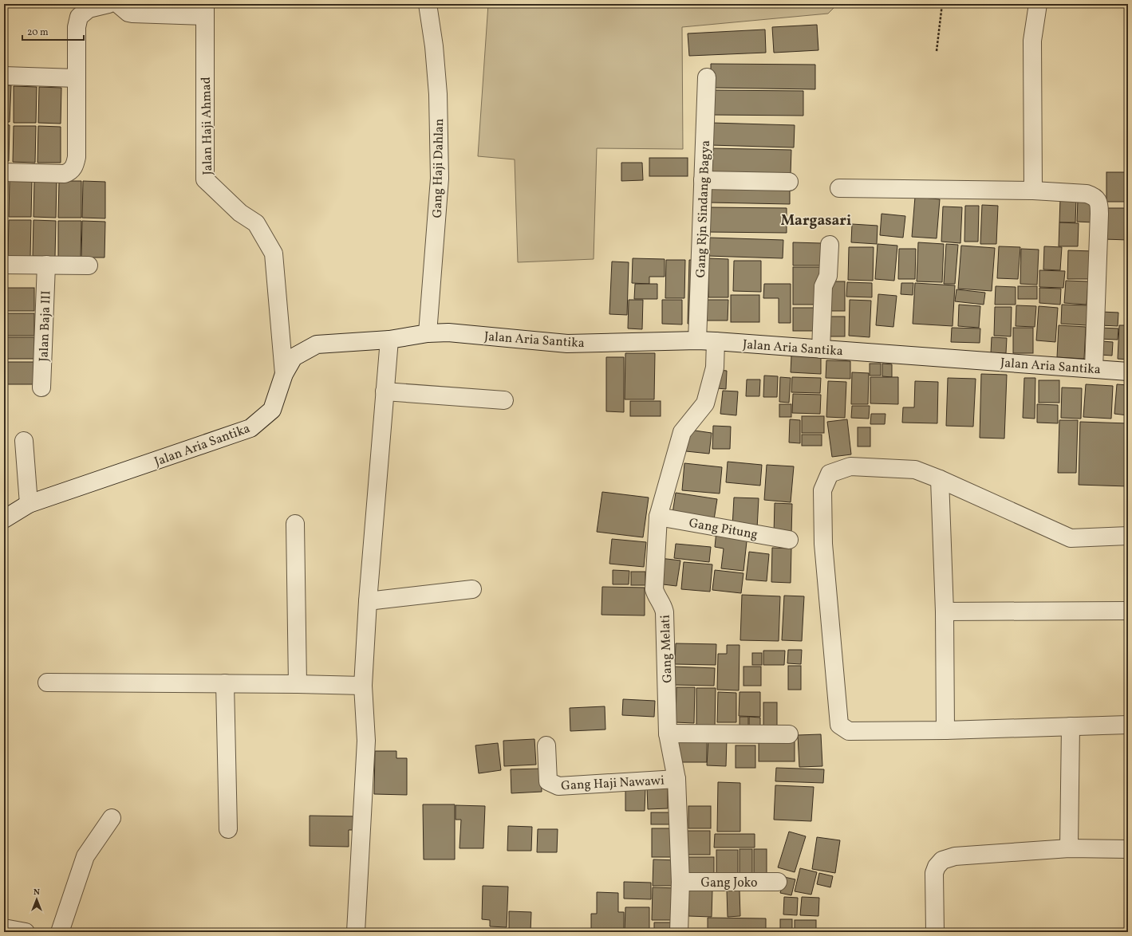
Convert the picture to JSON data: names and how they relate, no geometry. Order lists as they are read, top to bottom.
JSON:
{
  "streets": {
    "street": [
      "Jalan Haji Ahmad",
      "Gang Haji Dahlan",
      "Gang Rjn Sindang Bagya",
      "Jalan Baja III",
      "Jalan Aria Santika",
      "Gang Pitung",
      "Gang Melati",
      "Gang Haji Nawawi",
      "Gang Joko"
    ]
  },
  "crossings": [
    ["Jalan Haji Ahmad", "Jalan Aria Santika"],
    ["Gang Haji Dahlan", "Jalan Aria Santika"],
    ["Gang Rjn Sindang Bagya", "Jalan Aria Santika"],
    ["Jalan Aria Santika", "Gang Melati"],
    ["Gang Pitung", "Gang Melati"],
    ["Gang Melati", "Gang Haji Nawawi"],
    ["Gang Melati", "Gang Joko"]
  ],
  "districts": ["Margasari"],
  "scale_bar": "20 m",
  "north": "top"
}
